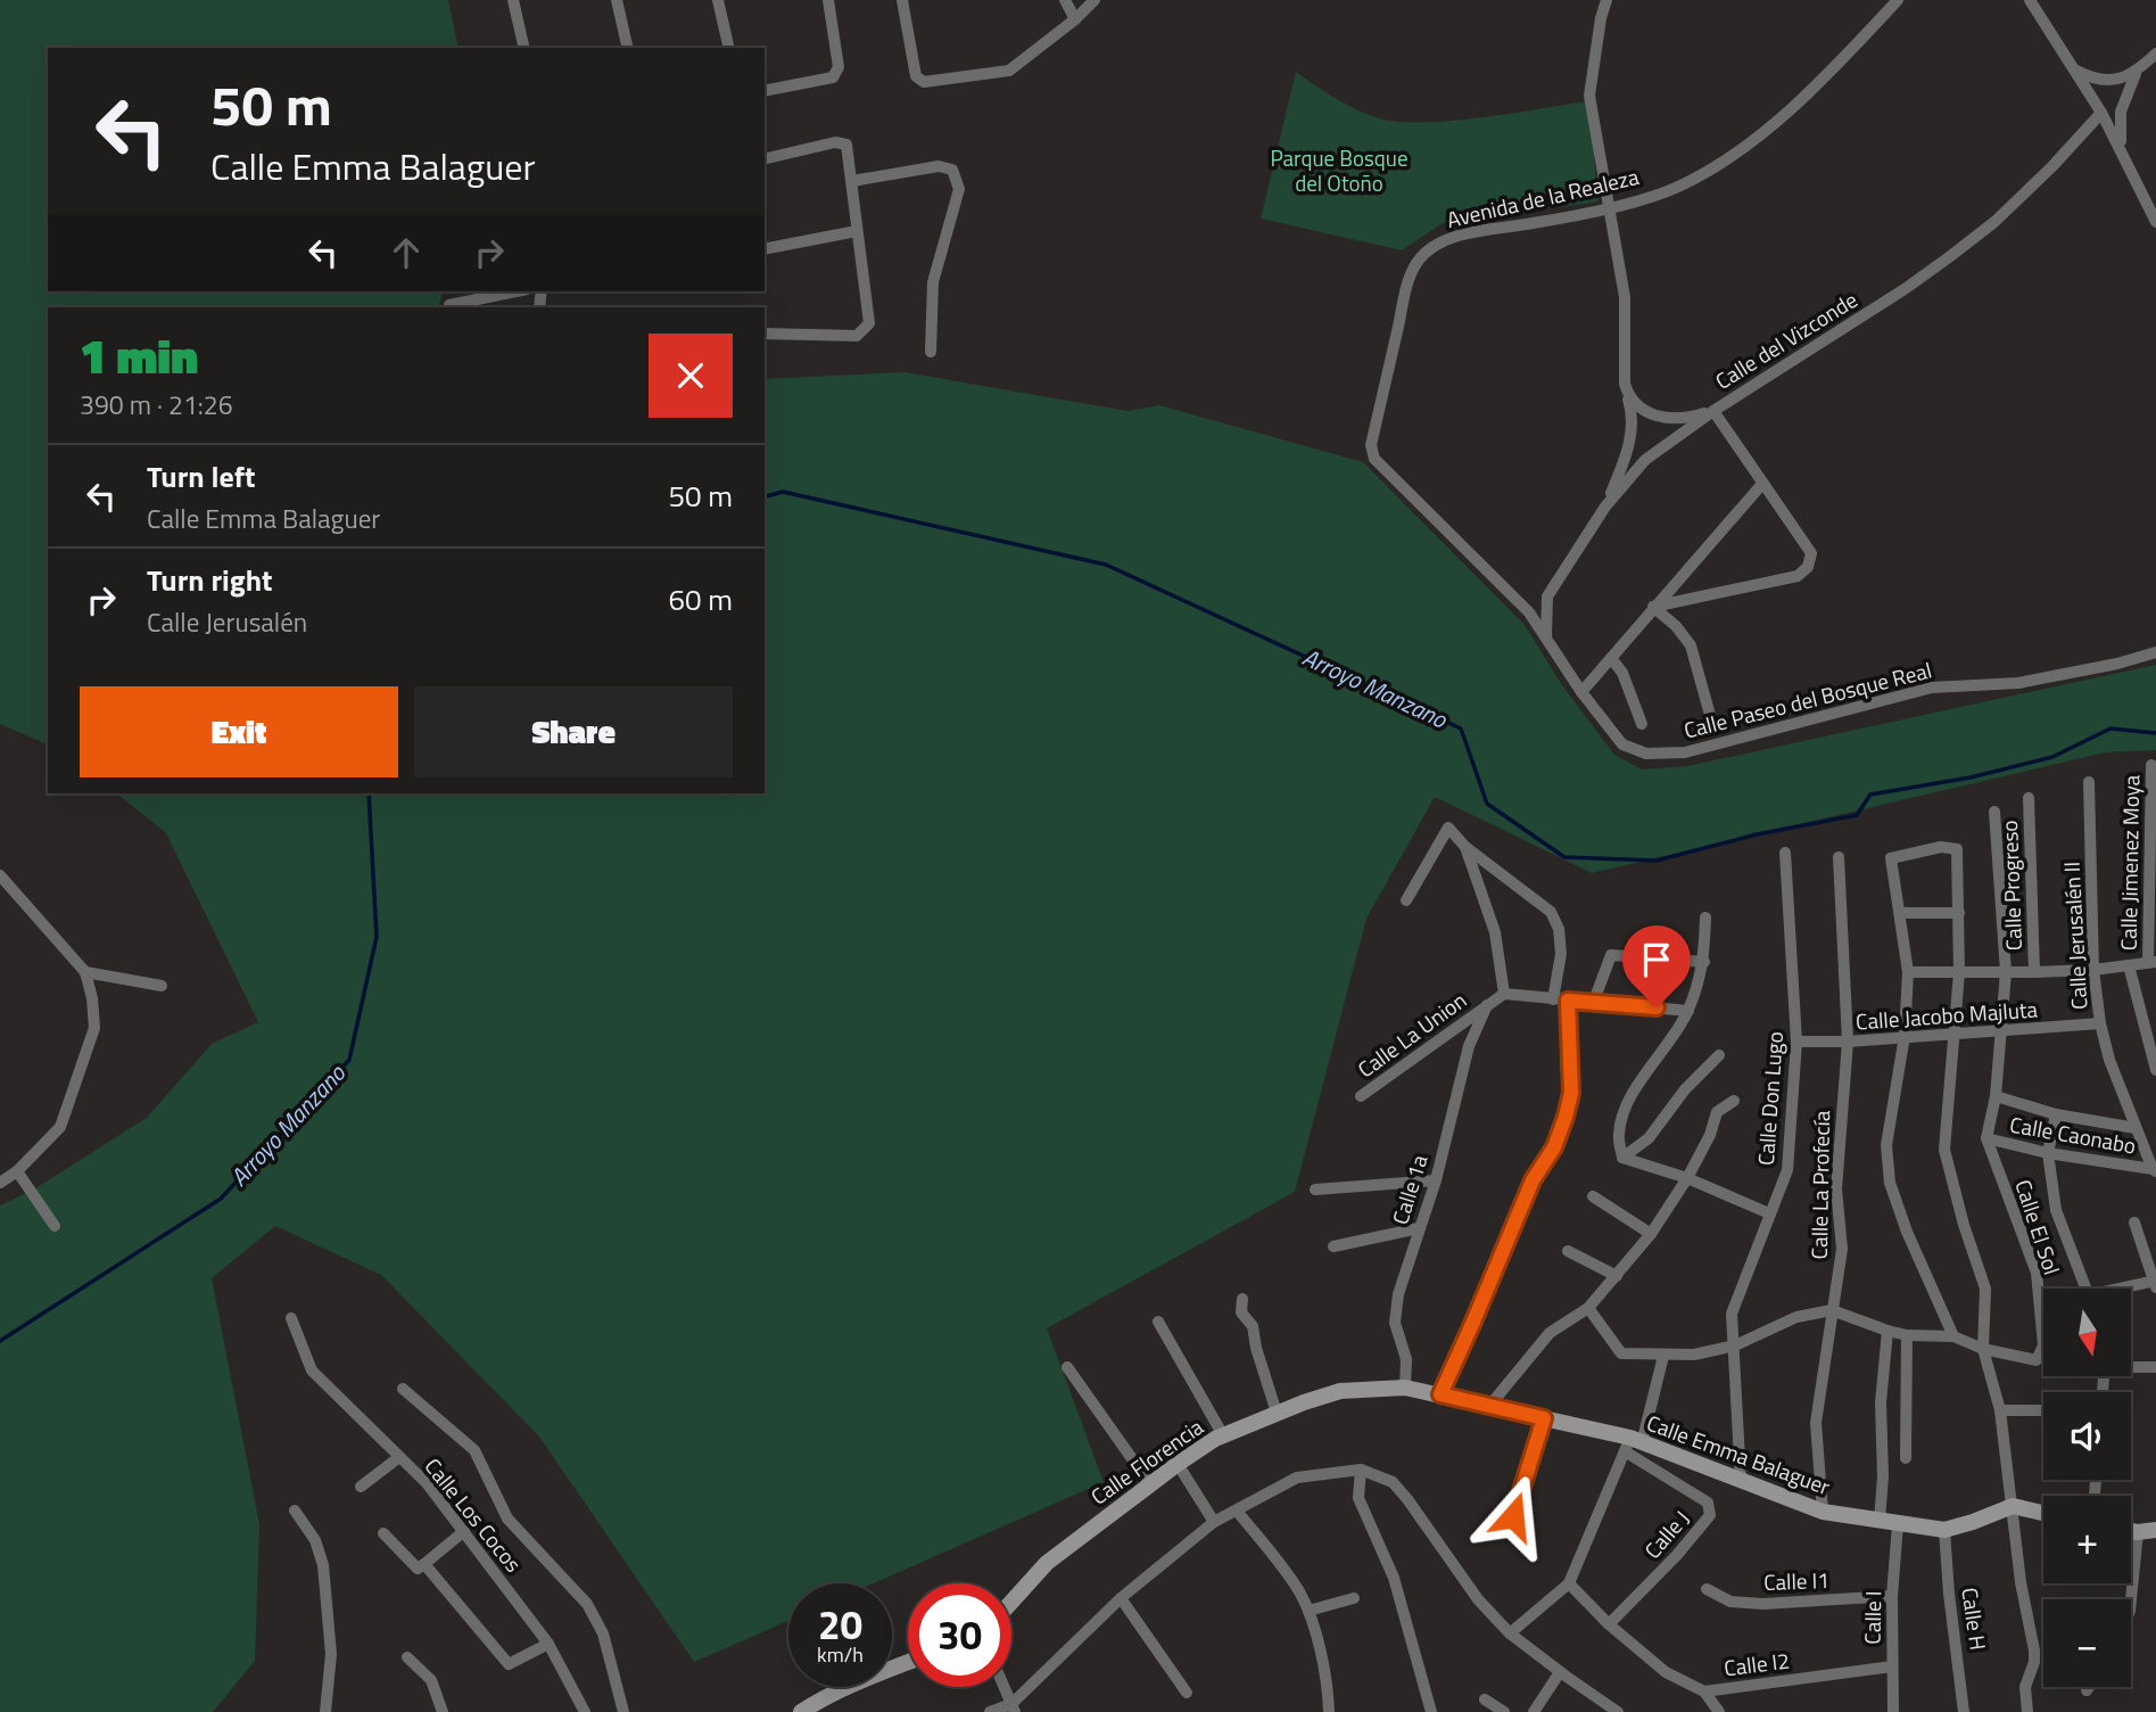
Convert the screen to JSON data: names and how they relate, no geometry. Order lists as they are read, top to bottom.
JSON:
{
  "streets": {
    "street": [
      "Avenida de la Realeza",
      "Calle del Vizconde",
      "Calle Paseo del Bosque Real",
      "Calle Jimenez Moya",
      "Calle Progreso",
      "Calle Jerusalén II",
      "Calle Jacobo Majluta",
      "Calle La Union",
      "Calle Don Lugo",
      "Calle Caonabo",
      "Calle La Profecía",
      "Calle 1a",
      "Calle El Sol",
      "Calle Emma Balaguer",
      "Calle Florencia",
      "Calle Los Cocos",
      "Calle J",
      "Calle I1",
      "Calle I",
      "Calle H",
      "Calle I2"
    ]
  },
  "crossings": [
    ["Avenida de la Realeza", "Calle Paseo del Bosque Real"],
    ["Calle Jerusalén II", "Calle Jacobo Majluta"],
    ["Calle Jerusalén II", "Calle Caonabo"],
    ["Calle Jacobo Majluta", "Calle Don Lugo"],
    ["Calle Jacobo Majluta", "Calle La Profecía"],
    ["Calle La Union", "Calle 1a"],
    ["Calle Don Lugo", "Calle El Sol"],
    ["Calle Don Lugo", "Calle Emma Balaguer"],
    ["Calle Caonabo", "Calle El Sol"],
    ["Calle La Profecía", "Calle El Sol"],
    ["Calle La Profecía", "Calle Emma Balaguer"],
    ["Calle 1a", "Calle Emma Balaguer"],
    ["Calle 1a", "Calle Florencia"],
    ["Calle Emma Balaguer", "Calle Florencia"],
    ["Calle Emma Balaguer", "Calle J"],
    ["Calle Emma Balaguer", "Calle I"],
    ["Calle Emma Balaguer", "Calle H"],
    ["Calle J", "Calle I2"],
    ["Calle I1", "Calle I"],
    ["Calle I", "Calle I2"]
  ],
  "water": ["Arroyo Manzano"],
  "parks": ["Parque Bosque del Otoño"],
  "north": "bottom",
  "page": {
    "turn": ["50 m", "Calle Emma Balaguer"],
    "heading": ["1 min", "390 m · 21:26"],
    "list": [
      {
        "name": "Turn left",
        "note": "Calle Emma Balaguer",
        "value": "50 m"
      },
      {
        "name": "Turn right",
        "note": "Calle Jerusalén",
        "value": "60 m"
      }
    ],
    "buttons": ["Exit", "Share"],
    "map_buttons": ["+", "−"],
    "speed": "20 km/h",
    "limit": "30"
  }
}
